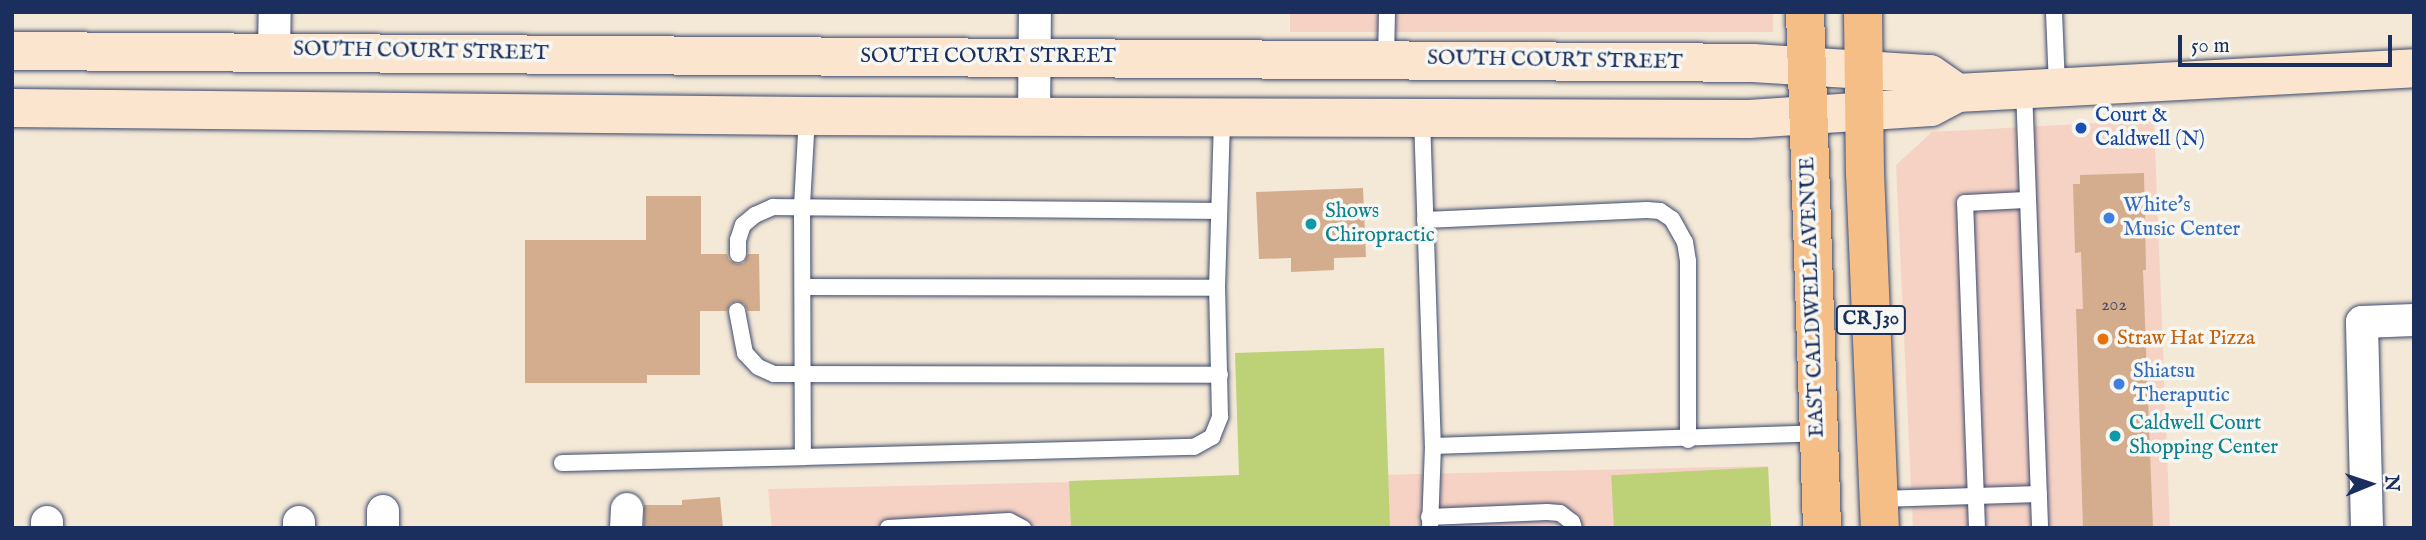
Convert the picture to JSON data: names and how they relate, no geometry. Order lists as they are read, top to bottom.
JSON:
{
  "streets": {
    "main road": ["EAST CALDWELL AVENUE", "CR J30"],
    "street": ["SOUTH COURT STREET"]
  },
  "crossings": [
    ["SOUTH COURT STREET", "EAST CALDWELL AVENUE"],
    ["SOUTH COURT STREET", "CR J30"],
    ["EAST CALDWELL AVENUE", "CR J30"]
  ],
  "places": [
    "Court & Caldwell (N)",
    "White's Music Center",
    "Shows Chiropractic",
    "Straw Hat Pizza",
    "Shiatsu Theraputic",
    "Caldwell Court Shopping Center"
  ],
  "house_numbers": ["202"],
  "scale_bar": "50 m",
  "north": "right"
}
